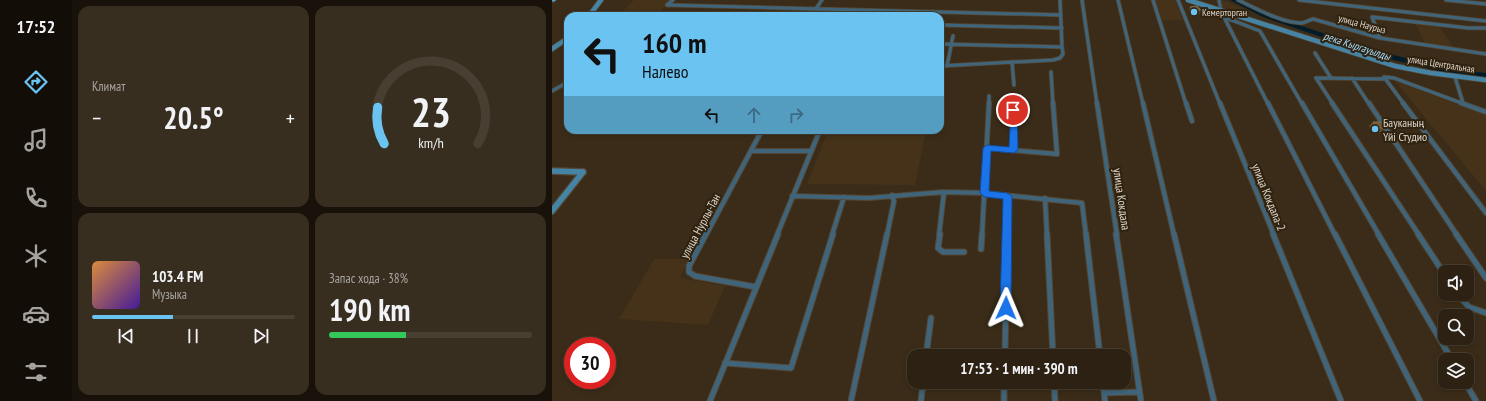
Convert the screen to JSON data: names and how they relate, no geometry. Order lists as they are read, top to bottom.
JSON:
{
  "streets": {
    "main road": ["улица Центральная"],
    "street": [
      "улица Наурыз",
      "улица Кокдала-2",
      "улица Кокдала",
      "улица Нурлы-Тан"
    ]
  },
  "water": ["река Кыргауылды"],
  "places": ["Кемерторган", "Бауканың Үйі Студио"],
  "page": {
    "tabs": "17:52",
    "tile": [
      "Климат",
      ["Запас хода · 38%", "190 km"]
    ],
    "turn": ["160 m", "Налево"],
    "heat": ["−", "20.5°", "+"],
    "song": ["103.4 FM", "Музыка"],
    "limit": "30",
    "trip": "17:53 · 1 мин · 390 m",
    "gauge": ["23", "km/h"]
  }
}
